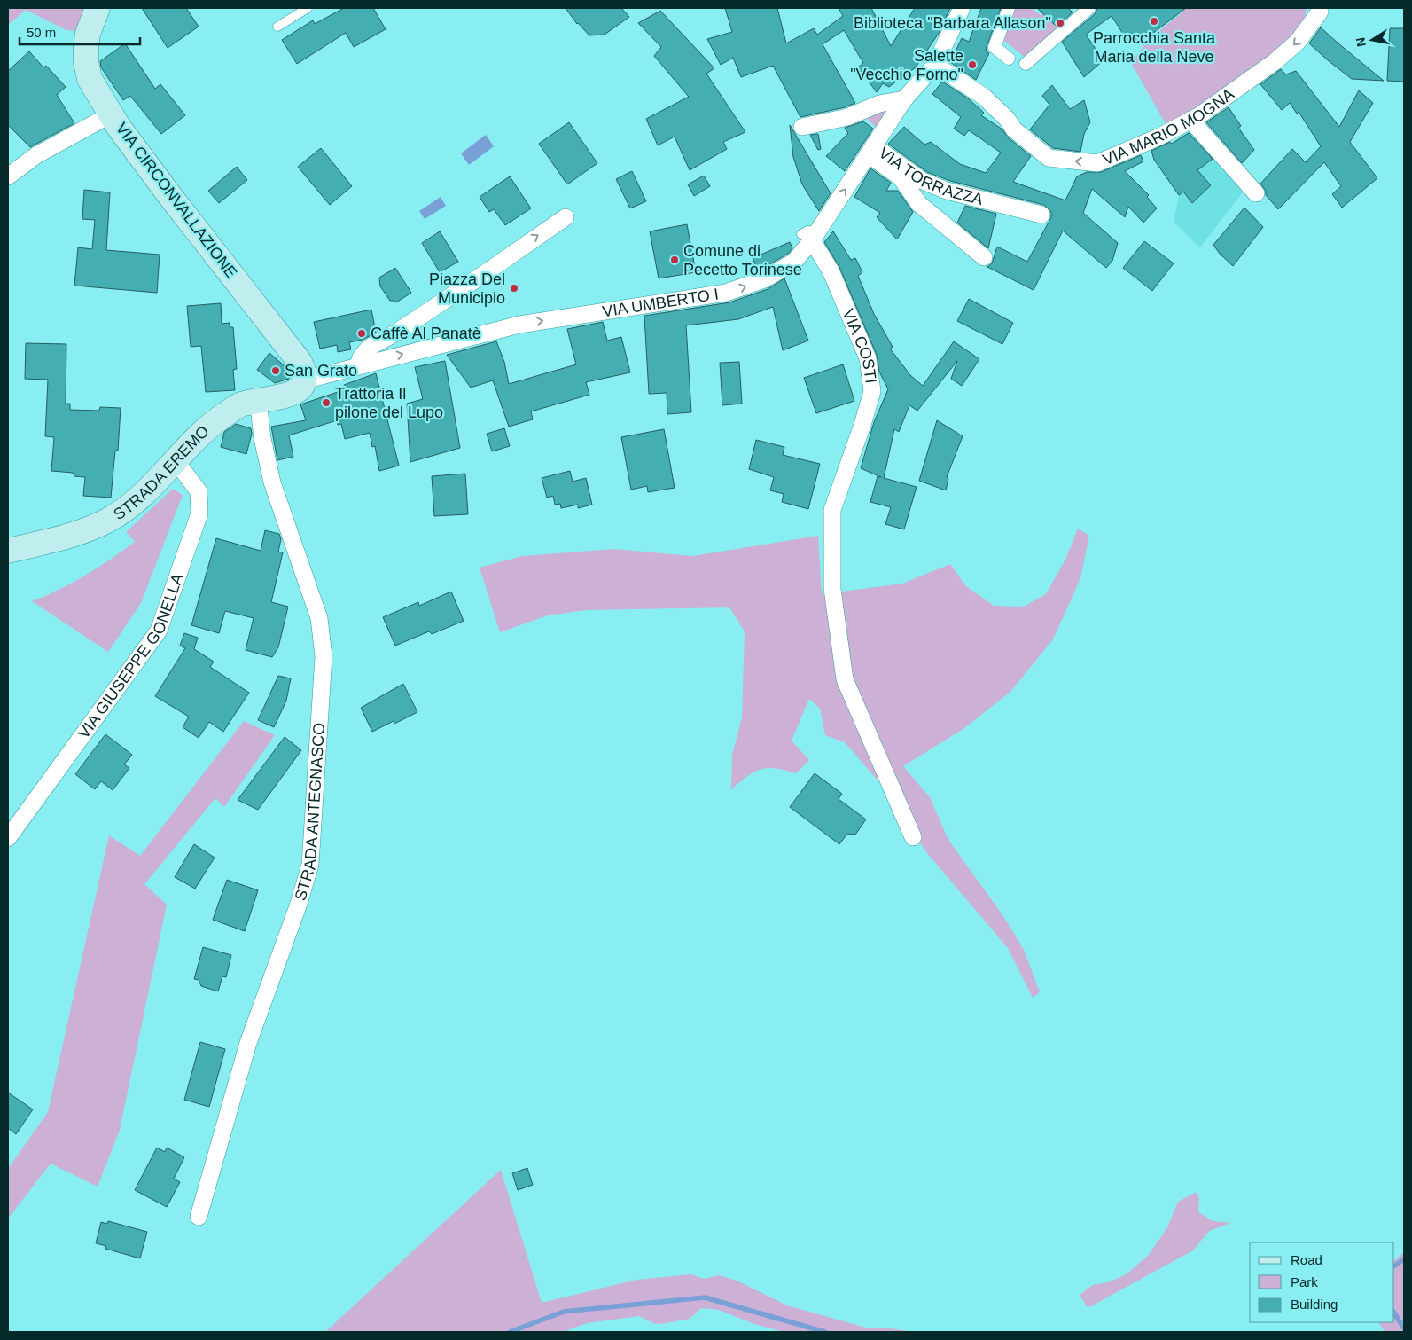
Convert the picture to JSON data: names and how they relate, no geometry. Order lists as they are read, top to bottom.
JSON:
{
  "streets": {
    "main road": ["VIA CIRCONVALLAZIONE", "STRADA EREMO"],
    "street": [
      "VIA MARIO MOGNA",
      "VIA TORRAZZA",
      "VIA UMBERTO I",
      "VIA COSTI",
      "VIA GIUSEPPE GONELLA",
      "STRADA ANTEGNASCO"
    ]
  },
  "crossings": [
    ["VIA MARIO MOGNA", "VIA UMBERTO I"],
    ["VIA TORRAZZA", "VIA UMBERTO I"],
    ["VIA CIRCONVALLAZIONE", "VIA UMBERTO I"],
    ["VIA CIRCONVALLAZIONE", "STRADA EREMO"],
    ["VIA UMBERTO I", "VIA COSTI"],
    ["VIA UMBERTO I", "STRADA EREMO"],
    ["STRADA EREMO", "VIA GIUSEPPE GONELLA"],
    ["STRADA EREMO", "STRADA ANTEGNASCO"]
  ],
  "one_way": ["VIA MARIO MOGNA"],
  "places": [
    "Parrocchia Santa Maria della Neve",
    "Biblioteca \"Barbara Allason\"",
    "Salette \"Vecchio Forno\"",
    "Comune di Pecetto Torinese",
    "Piazza Del Municipio",
    "Caffè Al Panatè",
    "San Grato",
    "Trattoria Il pilone del Lupo"
  ],
  "legend": ["Road", "Park", "Building"],
  "scale_bar": "50 m",
  "north": "left"
}
